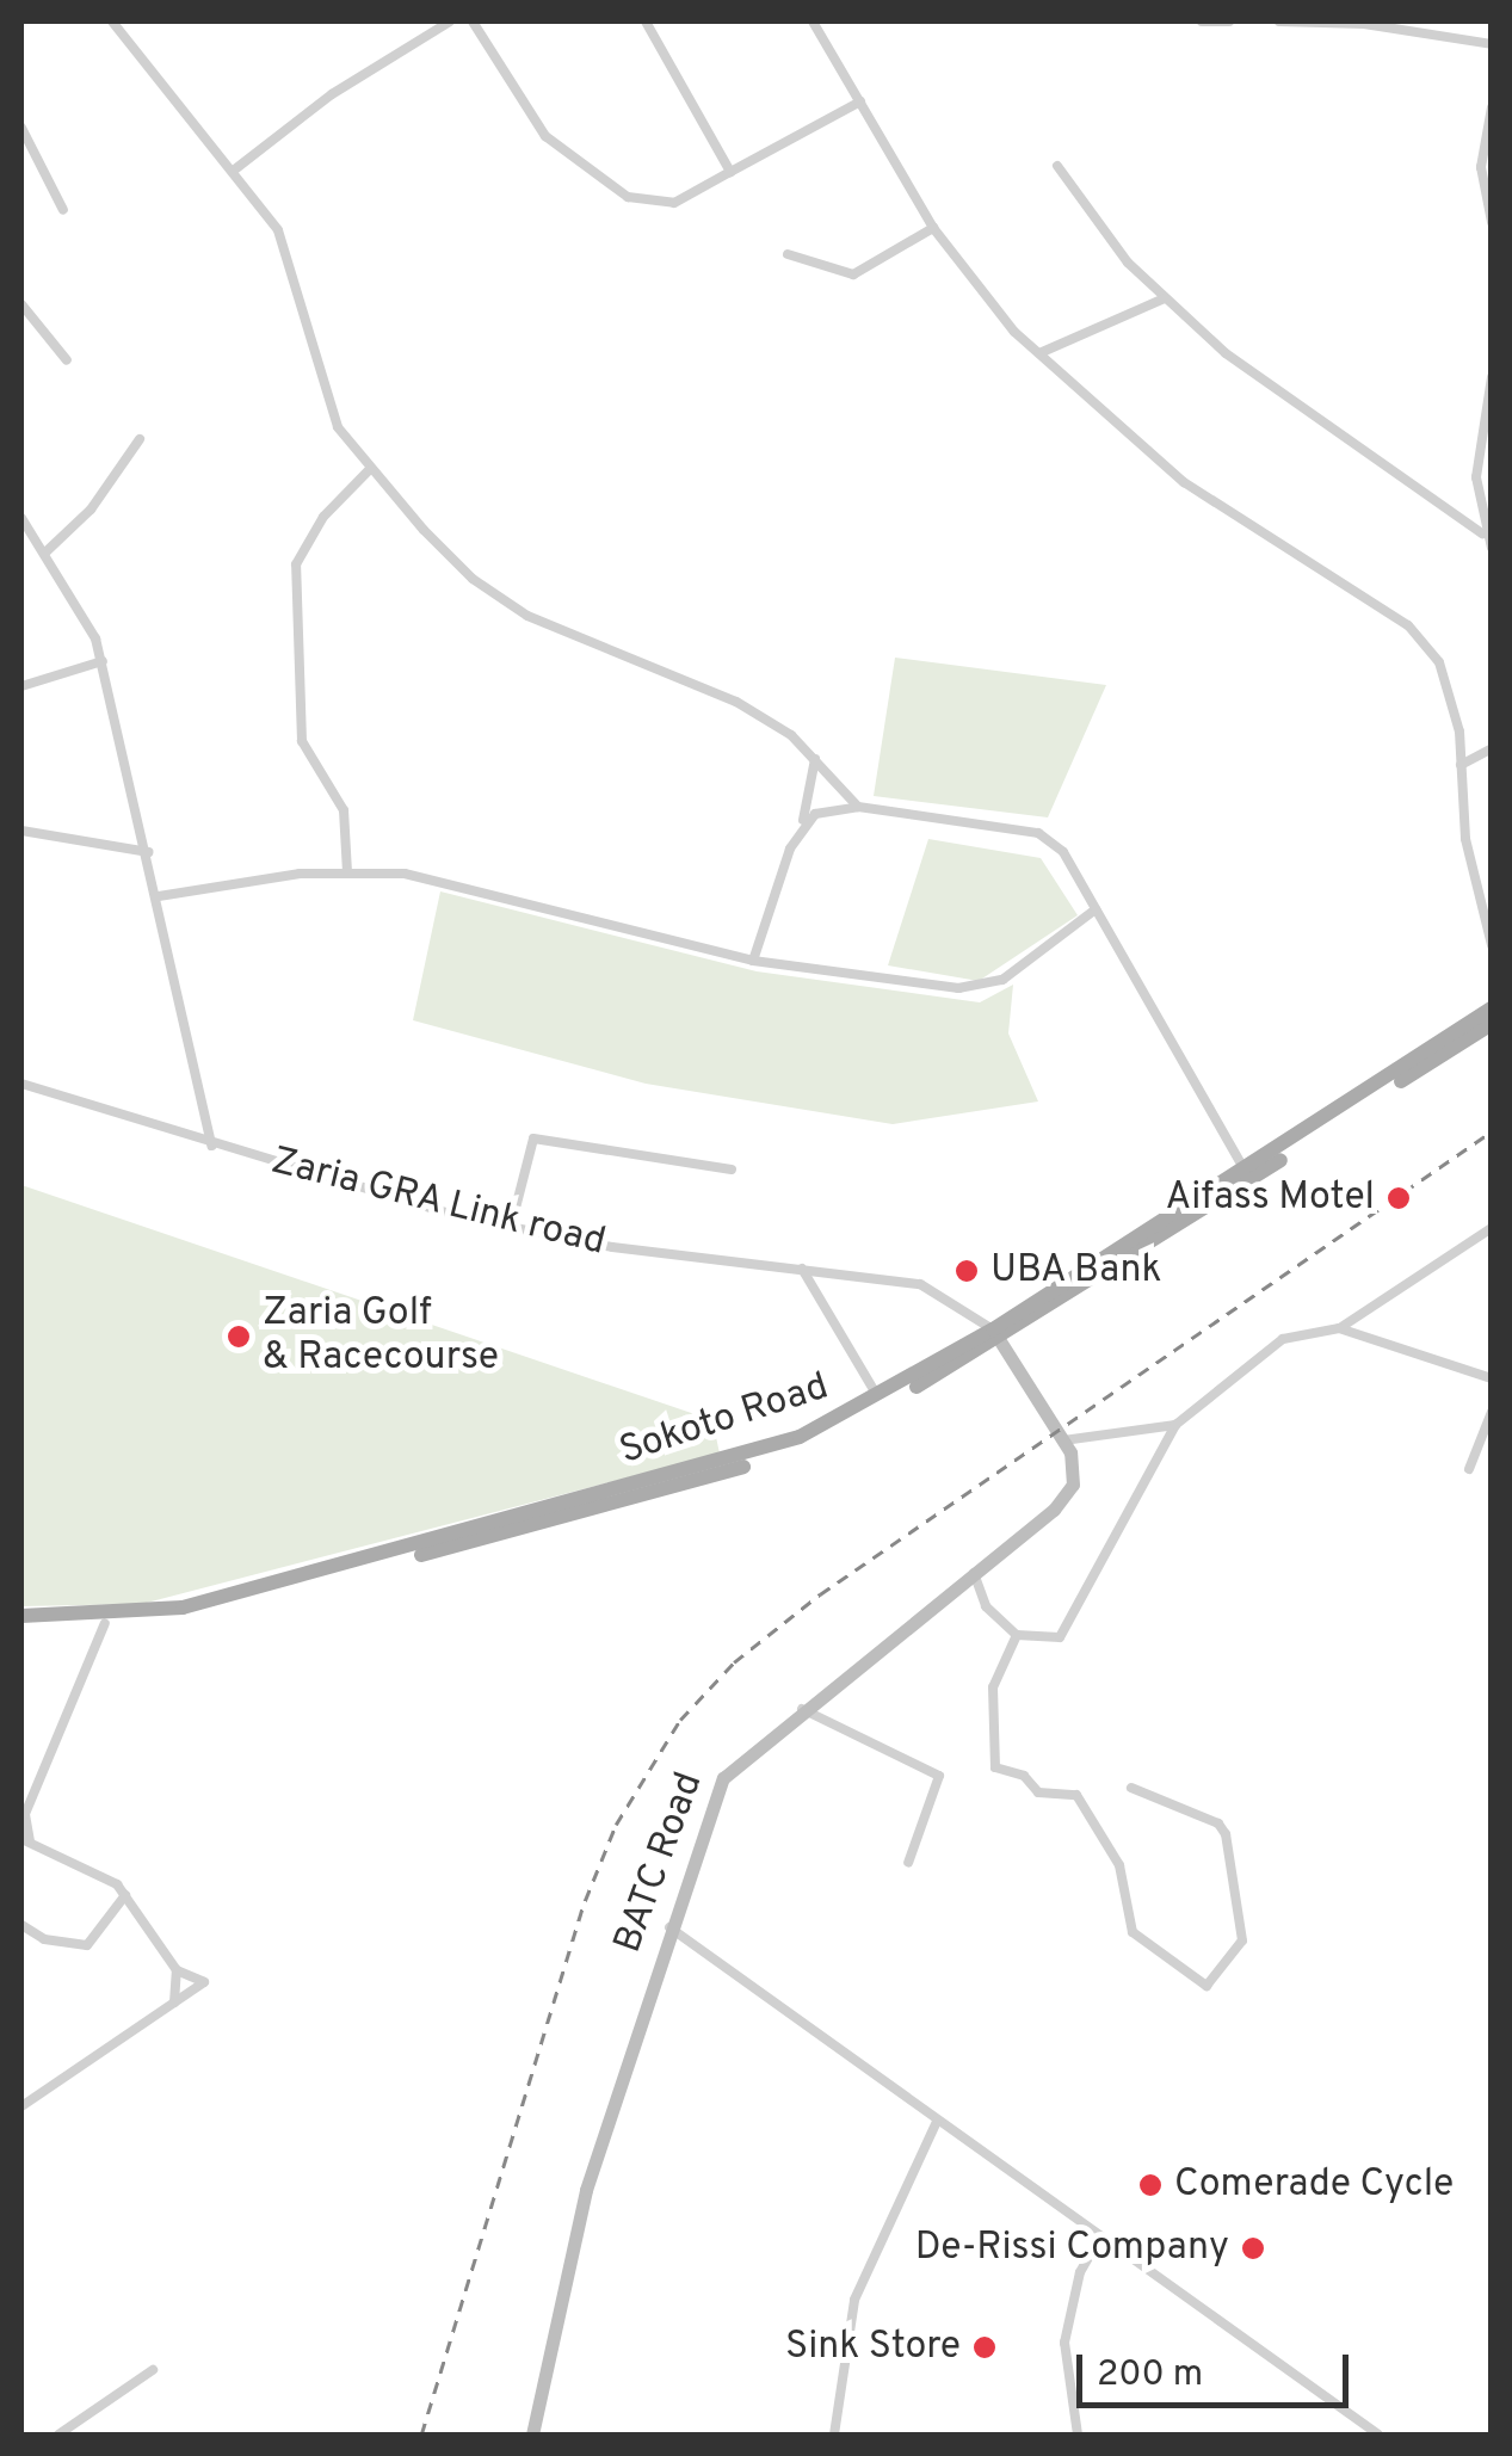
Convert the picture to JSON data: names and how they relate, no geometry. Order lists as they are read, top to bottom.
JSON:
{
  "streets": {
    "main road": ["Sokoto Road"],
    "street": ["Zaria GRA Link road", "BATC Road"]
  },
  "crossings": [
    ["Zaria GRA Link road", "Sokoto Road"],
    ["Zaria GRA Link road", "BATC Road"],
    ["Sokoto Road", "BATC Road"]
  ],
  "places": [
    "Aifass Motel",
    "UBA Bank",
    "Zaria Golf & Racecourse",
    "Comerade Cycle",
    "De-Rissi Company",
    "Sink Store"
  ],
  "scale_bar": "200 m"
}
